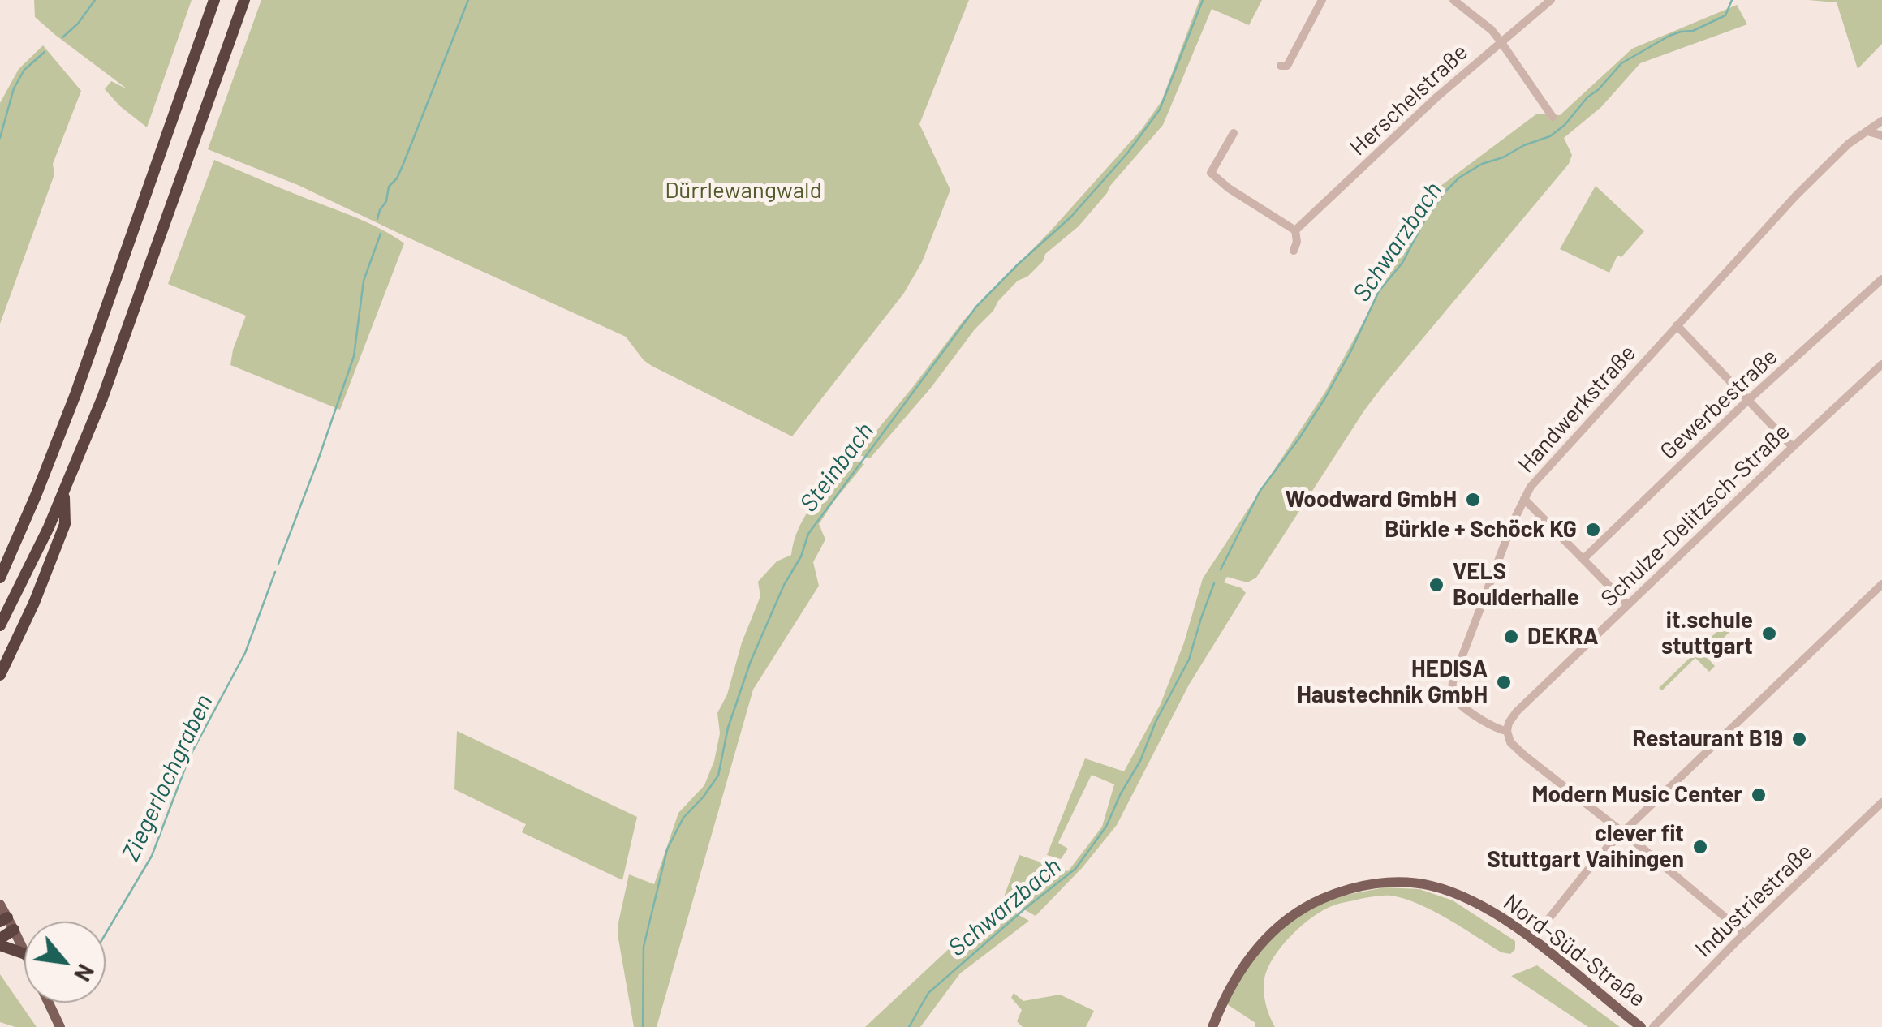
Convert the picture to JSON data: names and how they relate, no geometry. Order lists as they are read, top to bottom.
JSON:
{
  "streets": {
    "main road": ["Nord-Süd-Straße"],
    "street": [
      "Herschelstraße",
      "Gewerbestraße",
      "Handwerkstraße",
      "Schulze-Delitzsch-Straße",
      "Industriestraße"
    ]
  },
  "crossings": [
    ["Handwerkstraße", "Schulze-Delitzsch-Straße"],
    ["Handwerkstraße", "Industriestraße"]
  ],
  "water": ["Schwarzbach", "Steinbach", "Ziegerlochgraben"],
  "parks": ["Dürrlewangwald"],
  "places": [
    "Woodward GmbH",
    "Bürkle + Schöck KG",
    "VELS Boulderhalle",
    "it.schule stuttgart",
    "DEKRA",
    "HEDISA Haustechnik GmbH",
    "Restaurant B19",
    "Modern Music Center",
    "clever fit Stuttgart Vaihingen"
  ],
  "north": "bottom right"
}
